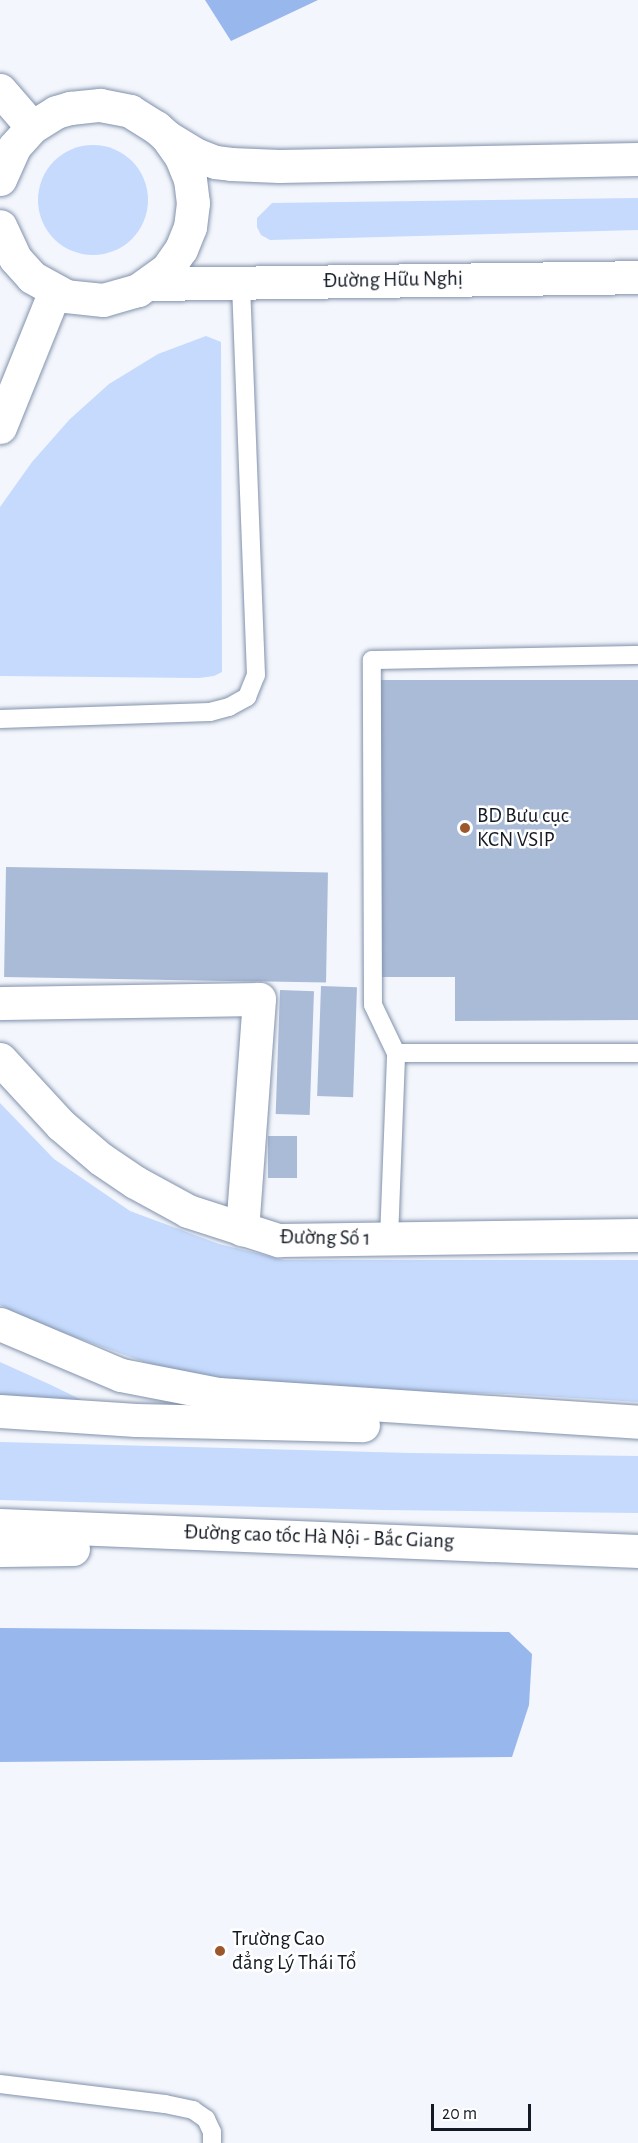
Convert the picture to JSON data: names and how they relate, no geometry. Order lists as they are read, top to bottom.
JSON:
{
  "streets": {
    "main road": ["Đường Hữu Nghị", "Đường Số 1", "Đường cao tốc Hà Nội - Bắc Giang"]
  },
  "places": ["BD Bưu cục KCN VSIP", "Trường Cao đẳng Lý Thái Tổ"],
  "scale_bar": "20 m"
}
